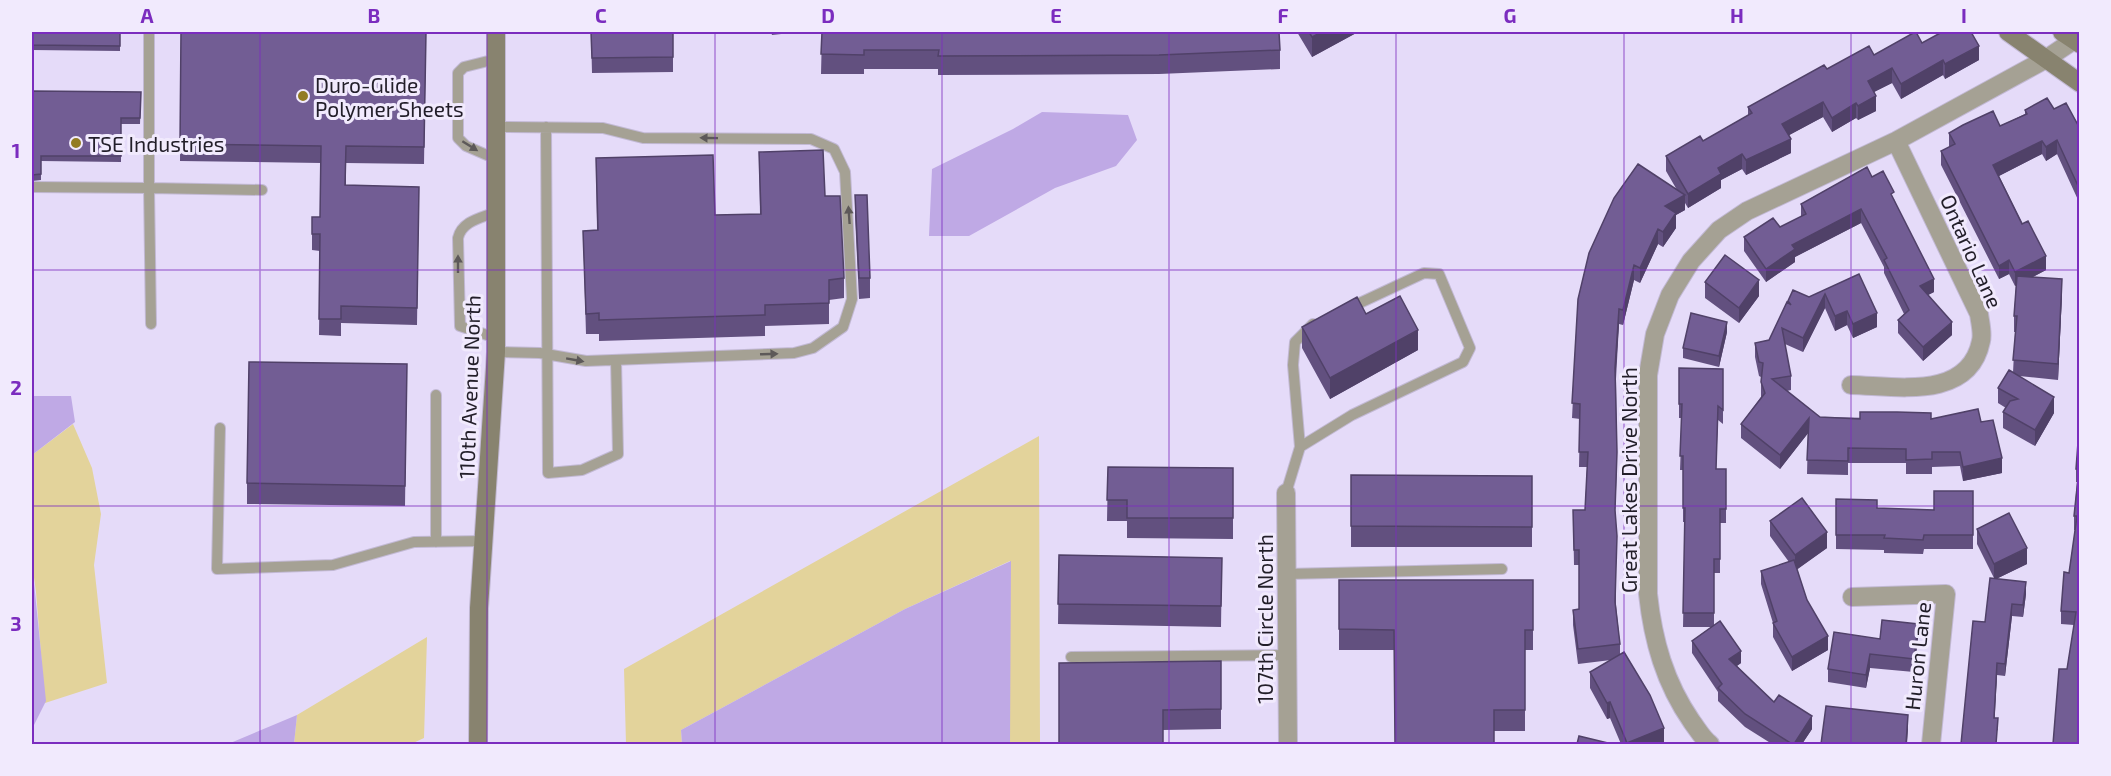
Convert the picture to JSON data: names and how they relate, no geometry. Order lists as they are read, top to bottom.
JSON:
{
  "streets": {
    "street": [
      "Ontario Lane",
      "110th Avenue North",
      "Great Lakes Drive North",
      "107th Circle North",
      "Huron Lane"
    ]
  },
  "crossings": [
    ["Ontario Lane", "Great Lakes Drive North"]
  ],
  "places": ["Duro-Glide Polymer Sheets", "TSE Industries"],
  "grid": {
    "columns": [
      "A",
      "B",
      "C",
      "D",
      "E",
      "F",
      "G",
      "H",
      "I"
    ],
    "rows": ["1", "2", "3"]
  }
}
